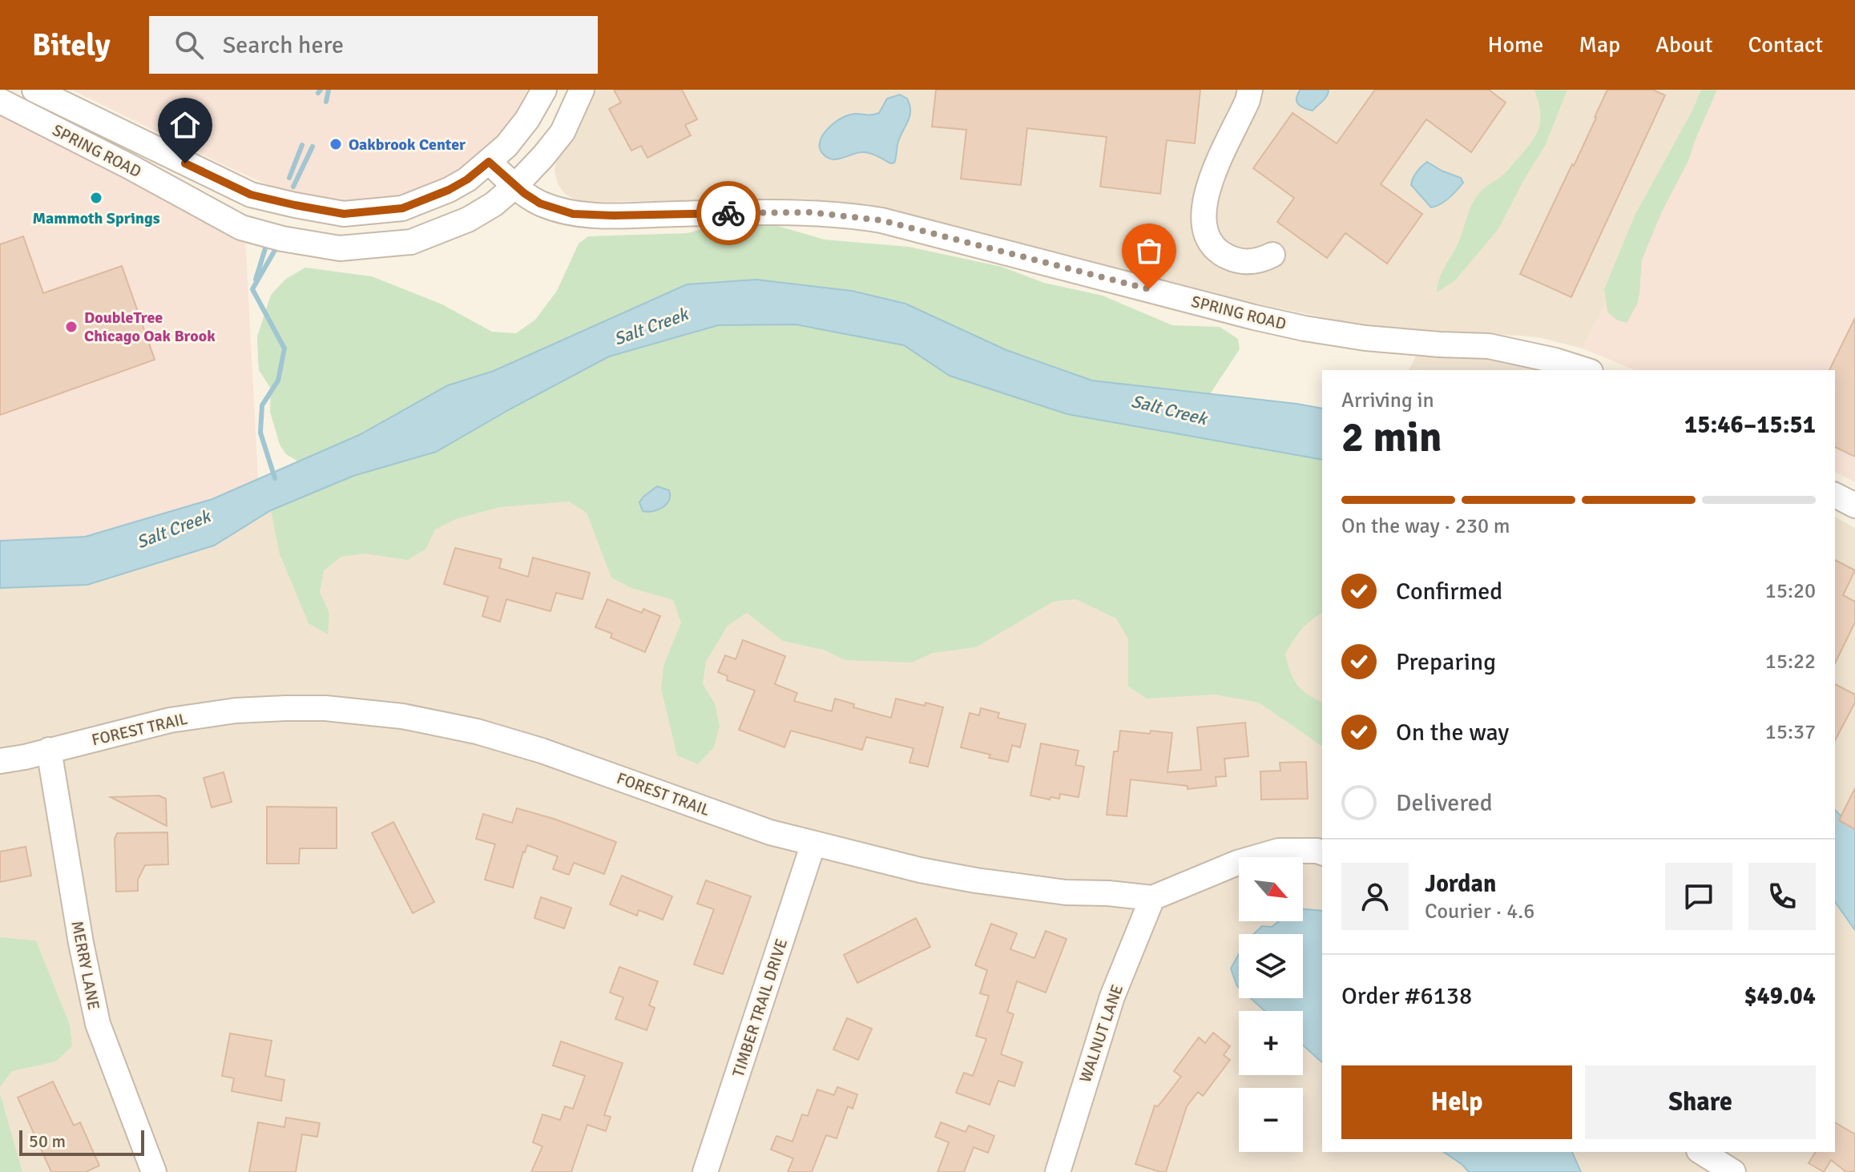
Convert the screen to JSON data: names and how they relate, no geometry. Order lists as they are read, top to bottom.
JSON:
{
  "streets": {
    "street": [
      "SPRING ROAD",
      "FOREST TRAIL",
      "MERRY LANE",
      "TIMBER TRAIL DRIVE",
      "WALNUT LANE"
    ]
  },
  "crossings": [
    ["FOREST TRAIL", "MERRY LANE"],
    ["FOREST TRAIL", "TIMBER TRAIL DRIVE"],
    ["FOREST TRAIL", "WALNUT LANE"]
  ],
  "water": ["Salt Creek"],
  "places": ["Oakbrook Center", "Mammoth Springs", "DoubleTree Chicago Oak Brook"],
  "scale_bar": "50 m",
  "north": "bottom right",
  "page": {
    "header": "Bitely",
    "search": "Search here",
    "nav": [
      "Home",
      "Map",
      "About",
      "Contact"
    ],
    "heading": ["2 min", "Arriving in", "15:46–15:51"],
    "panel": [
      "Jordan",
      "Courier · 4.6",
      "Order #6138",
      "$49.04"
    ],
    "bar": "On the way · 230 m",
    "list": [
      ["Confirmed", "15:20"],
      ["Preparing", "15:22"],
      ["On the way", "15:37"],
      "Delivered"
    ],
    "map_buttons": ["+", "−"],
    "buttons": ["Help", "Share"],
    "scale": "50 m"
  }
}
